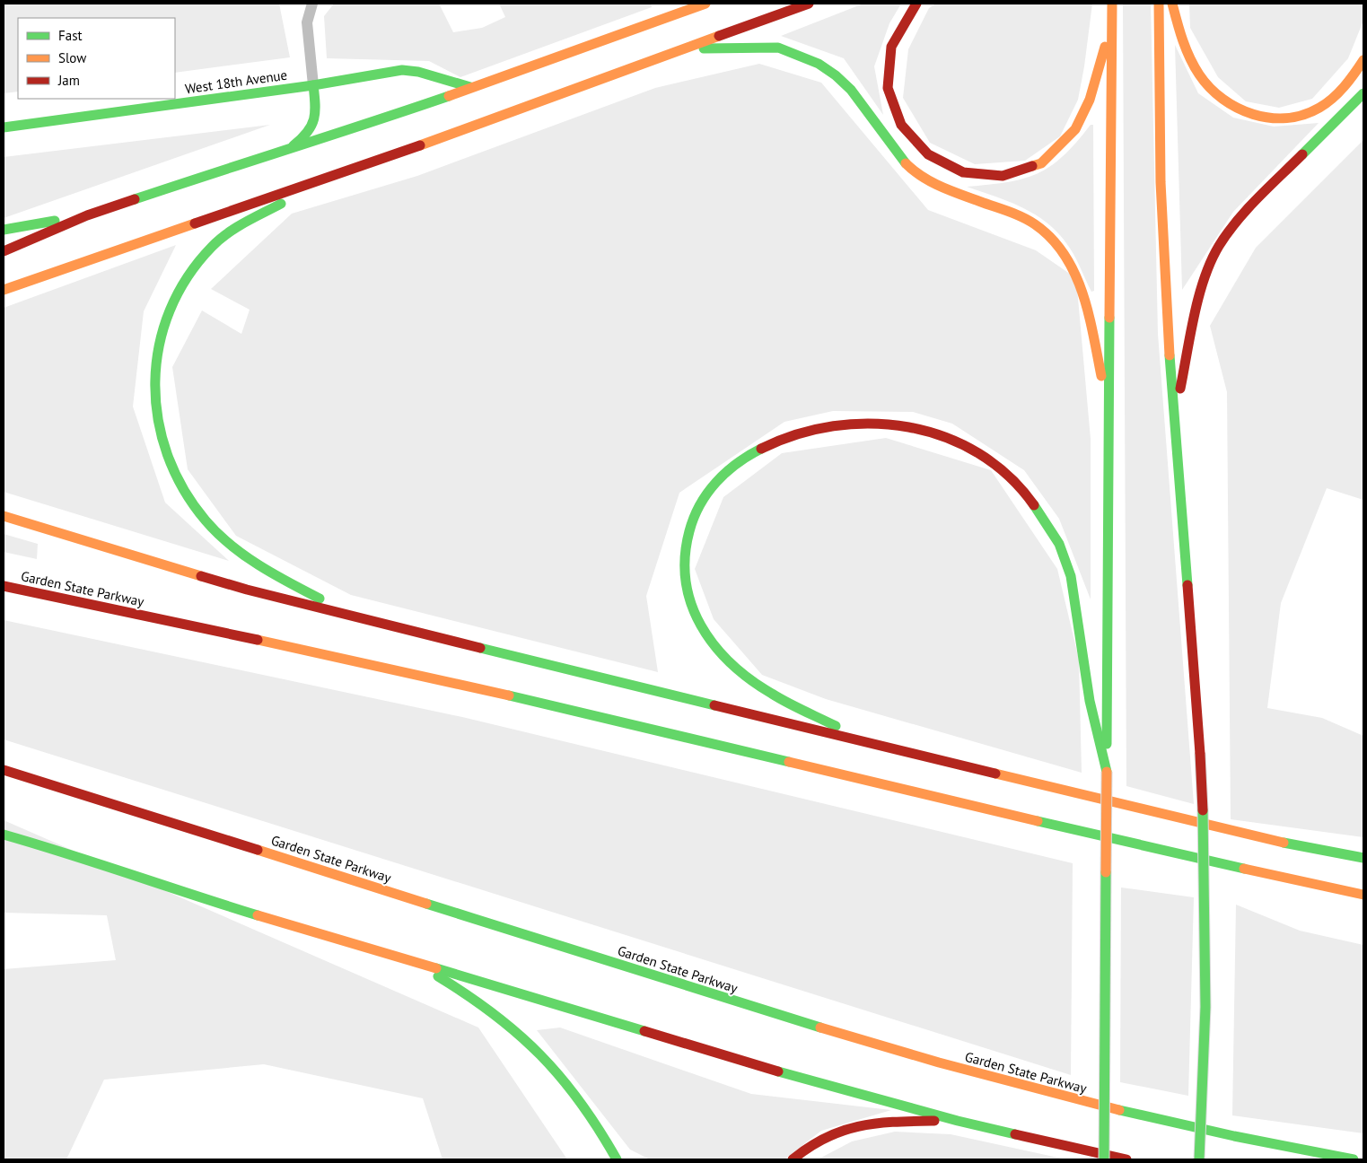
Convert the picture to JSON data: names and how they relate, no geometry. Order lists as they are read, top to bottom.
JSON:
{
  "streets": {
    "main road": ["West 18th Avenue", "Garden State Parkway"]
  },
  "legend": ["Fast", "Slow", "Jam"]
}
